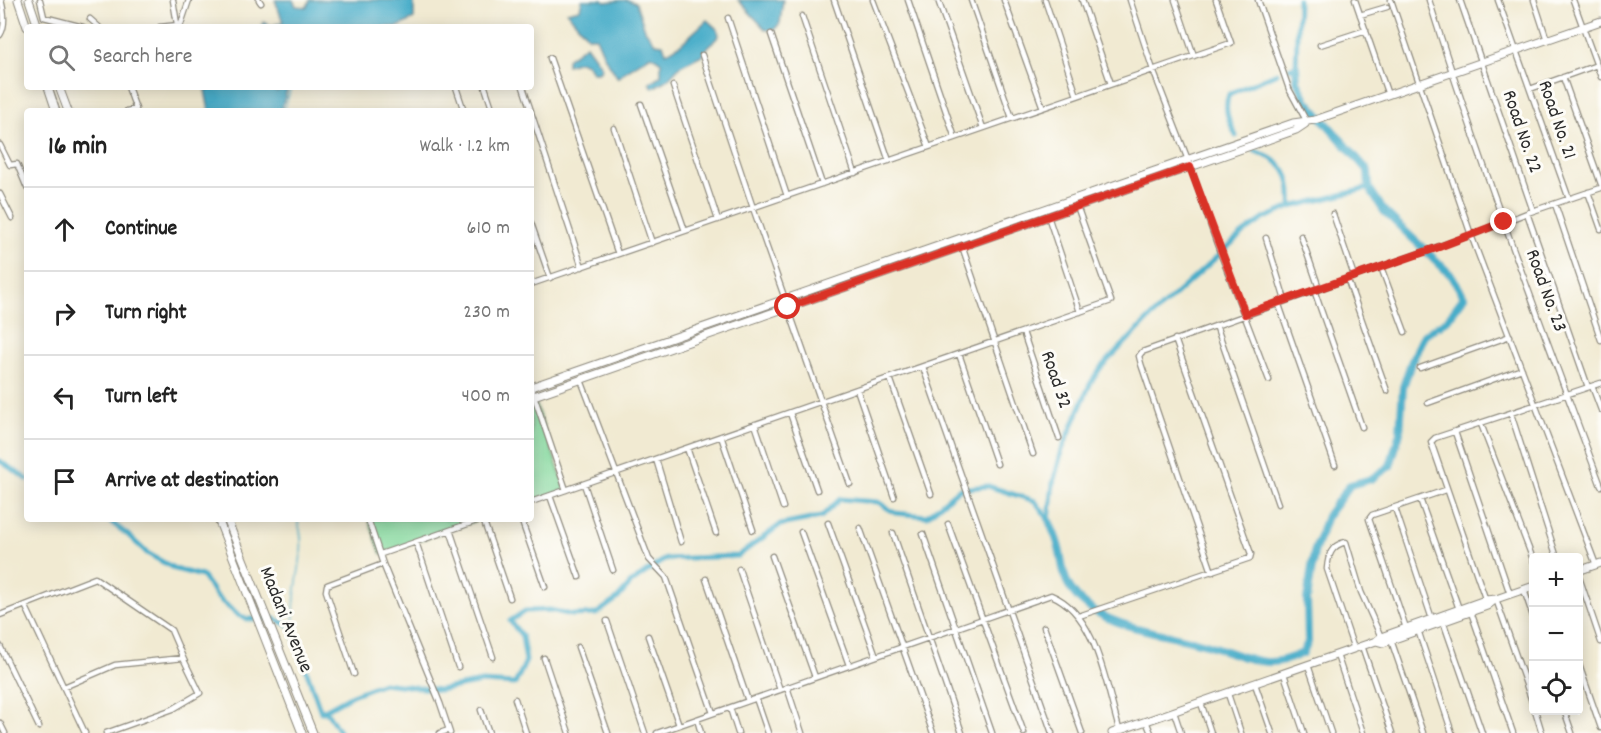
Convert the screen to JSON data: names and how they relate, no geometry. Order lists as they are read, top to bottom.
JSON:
{
  "streets": {
    "street": [
      "Road No. 21",
      "Road No. 22",
      "Road No. 23",
      "Road 32",
      "Madani Avenue"
    ]
  },
  "page": {
    "search": "Search here",
    "heading": ["16 min", "Walk · 1.2 km"],
    "list": [
      ["Continue", "610 m"],
      ["Turn right", "230 m"],
      ["Turn left", "400 m"],
      "Arrive at destination"
    ],
    "map_buttons": ["+", "−"]
  }
}
